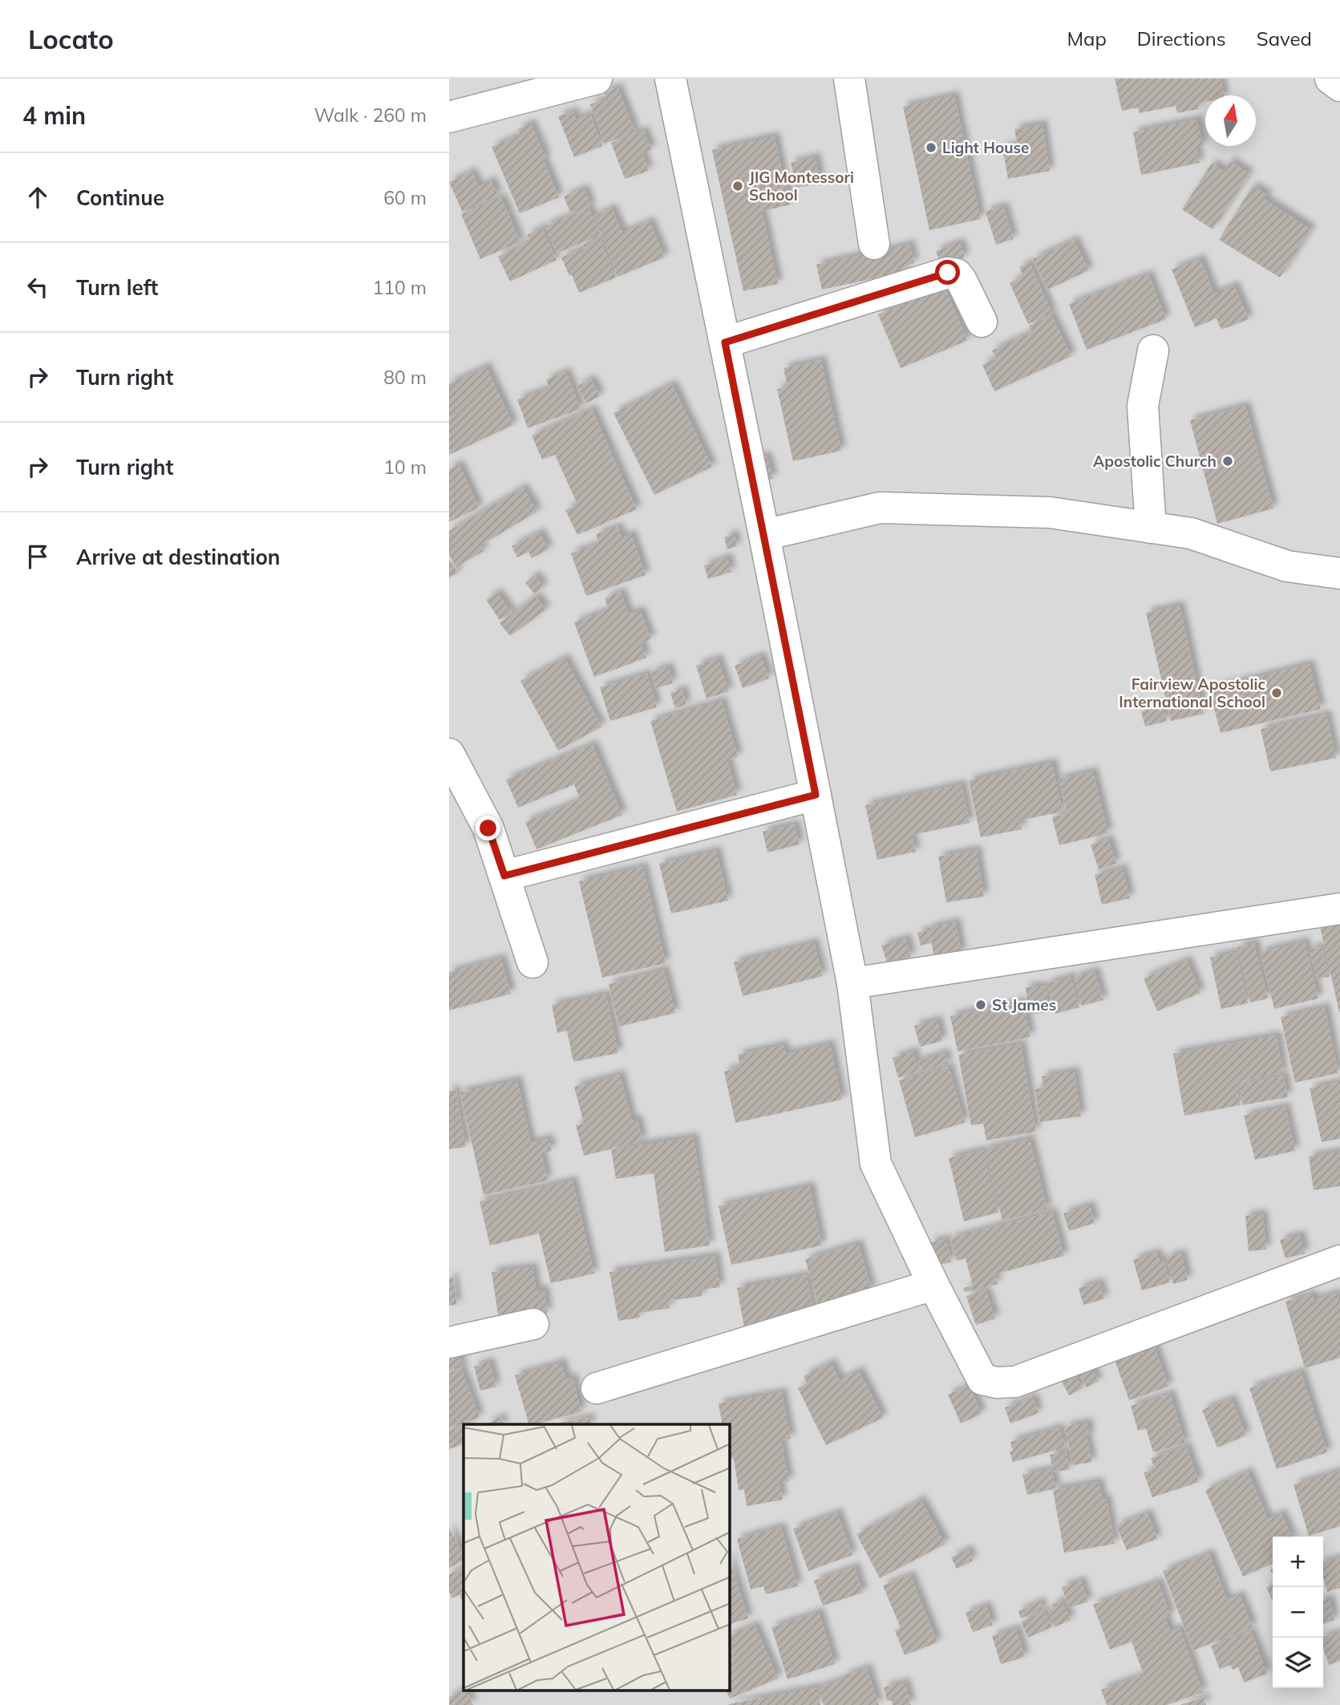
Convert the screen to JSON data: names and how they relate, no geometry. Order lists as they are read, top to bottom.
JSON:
{
  "places": [
    "Light House",
    "JIG Montessori School",
    "Apostolic Church",
    "Fairview Apostolic International School",
    "St James"
  ],
  "north": "top",
  "page": {
    "header": "Locato",
    "nav": ["Map", "Directions", "Saved"],
    "heading": ["4 min", "Walk · 260 m"],
    "list": [
      ["Continue", "60 m"],
      ["Turn left", "110 m"],
      ["Turn right", "80 m"],
      ["Turn right", "10 m"],
      "Arrive at destination"
    ],
    "map_buttons": ["+", "−"]
  }
}
